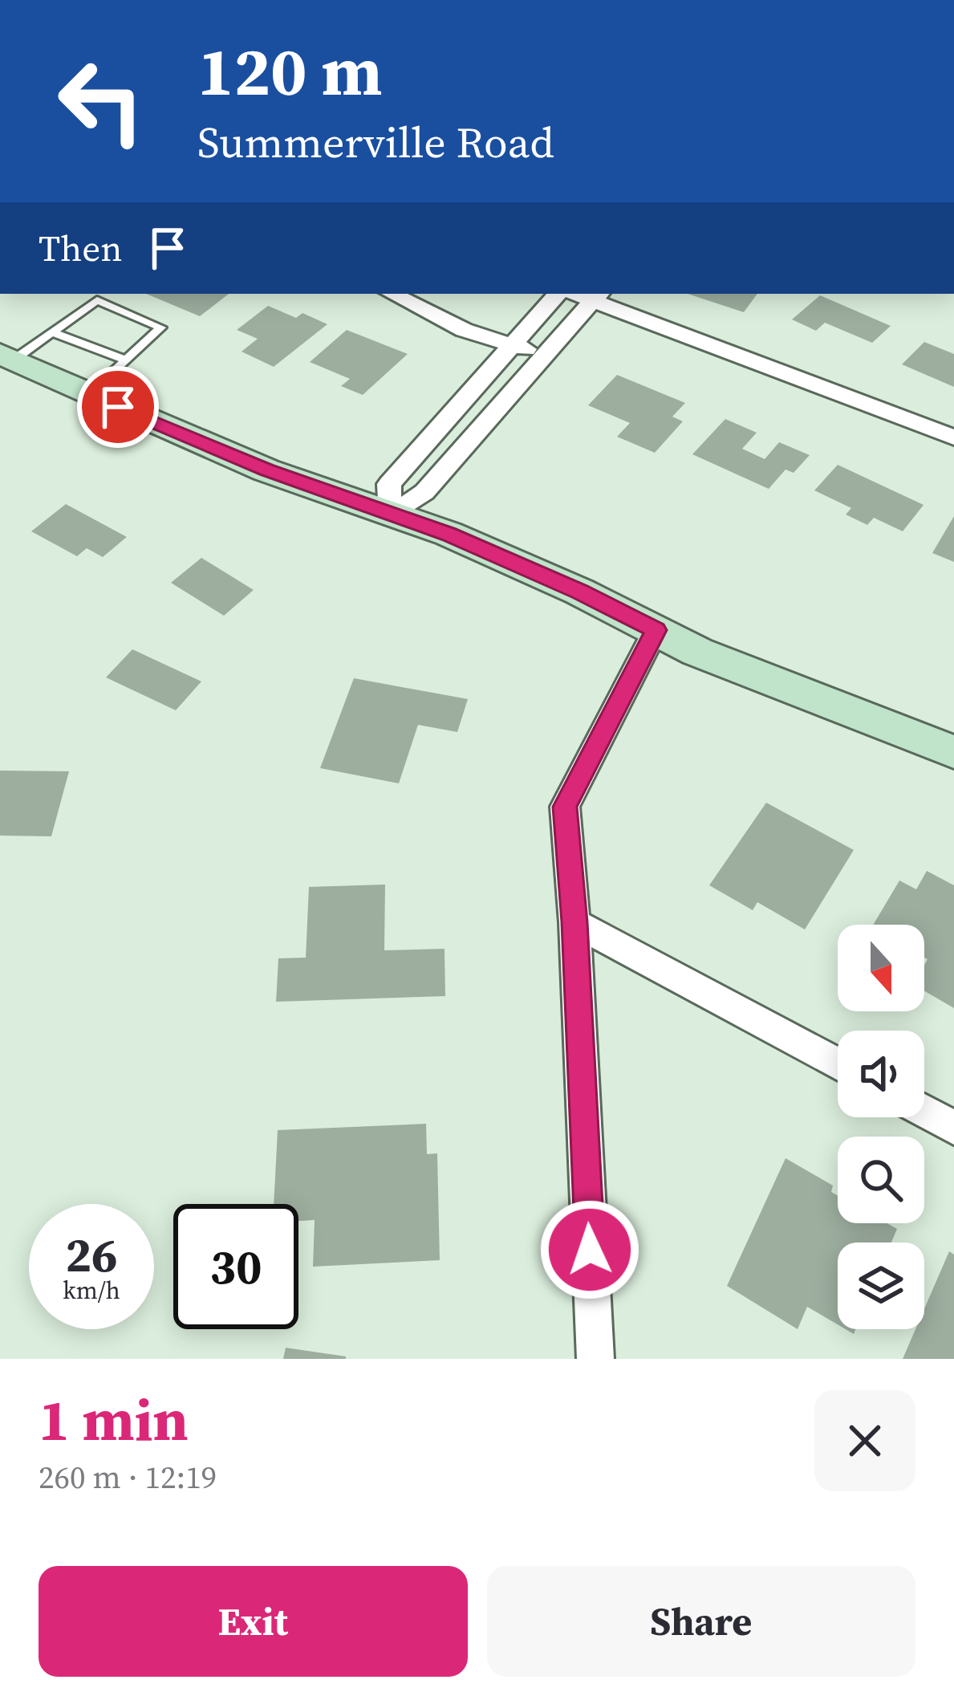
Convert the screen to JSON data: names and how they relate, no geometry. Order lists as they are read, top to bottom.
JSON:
{
  "north": "bottom",
  "page": {
    "turn": ["120 m", "Summerville Road"],
    "then": "Then",
    "speed": "26 km/h",
    "limit": "30",
    "heading": ["1 min", "260 m · 12:19"],
    "buttons": ["Exit", "Share"]
  }
}
